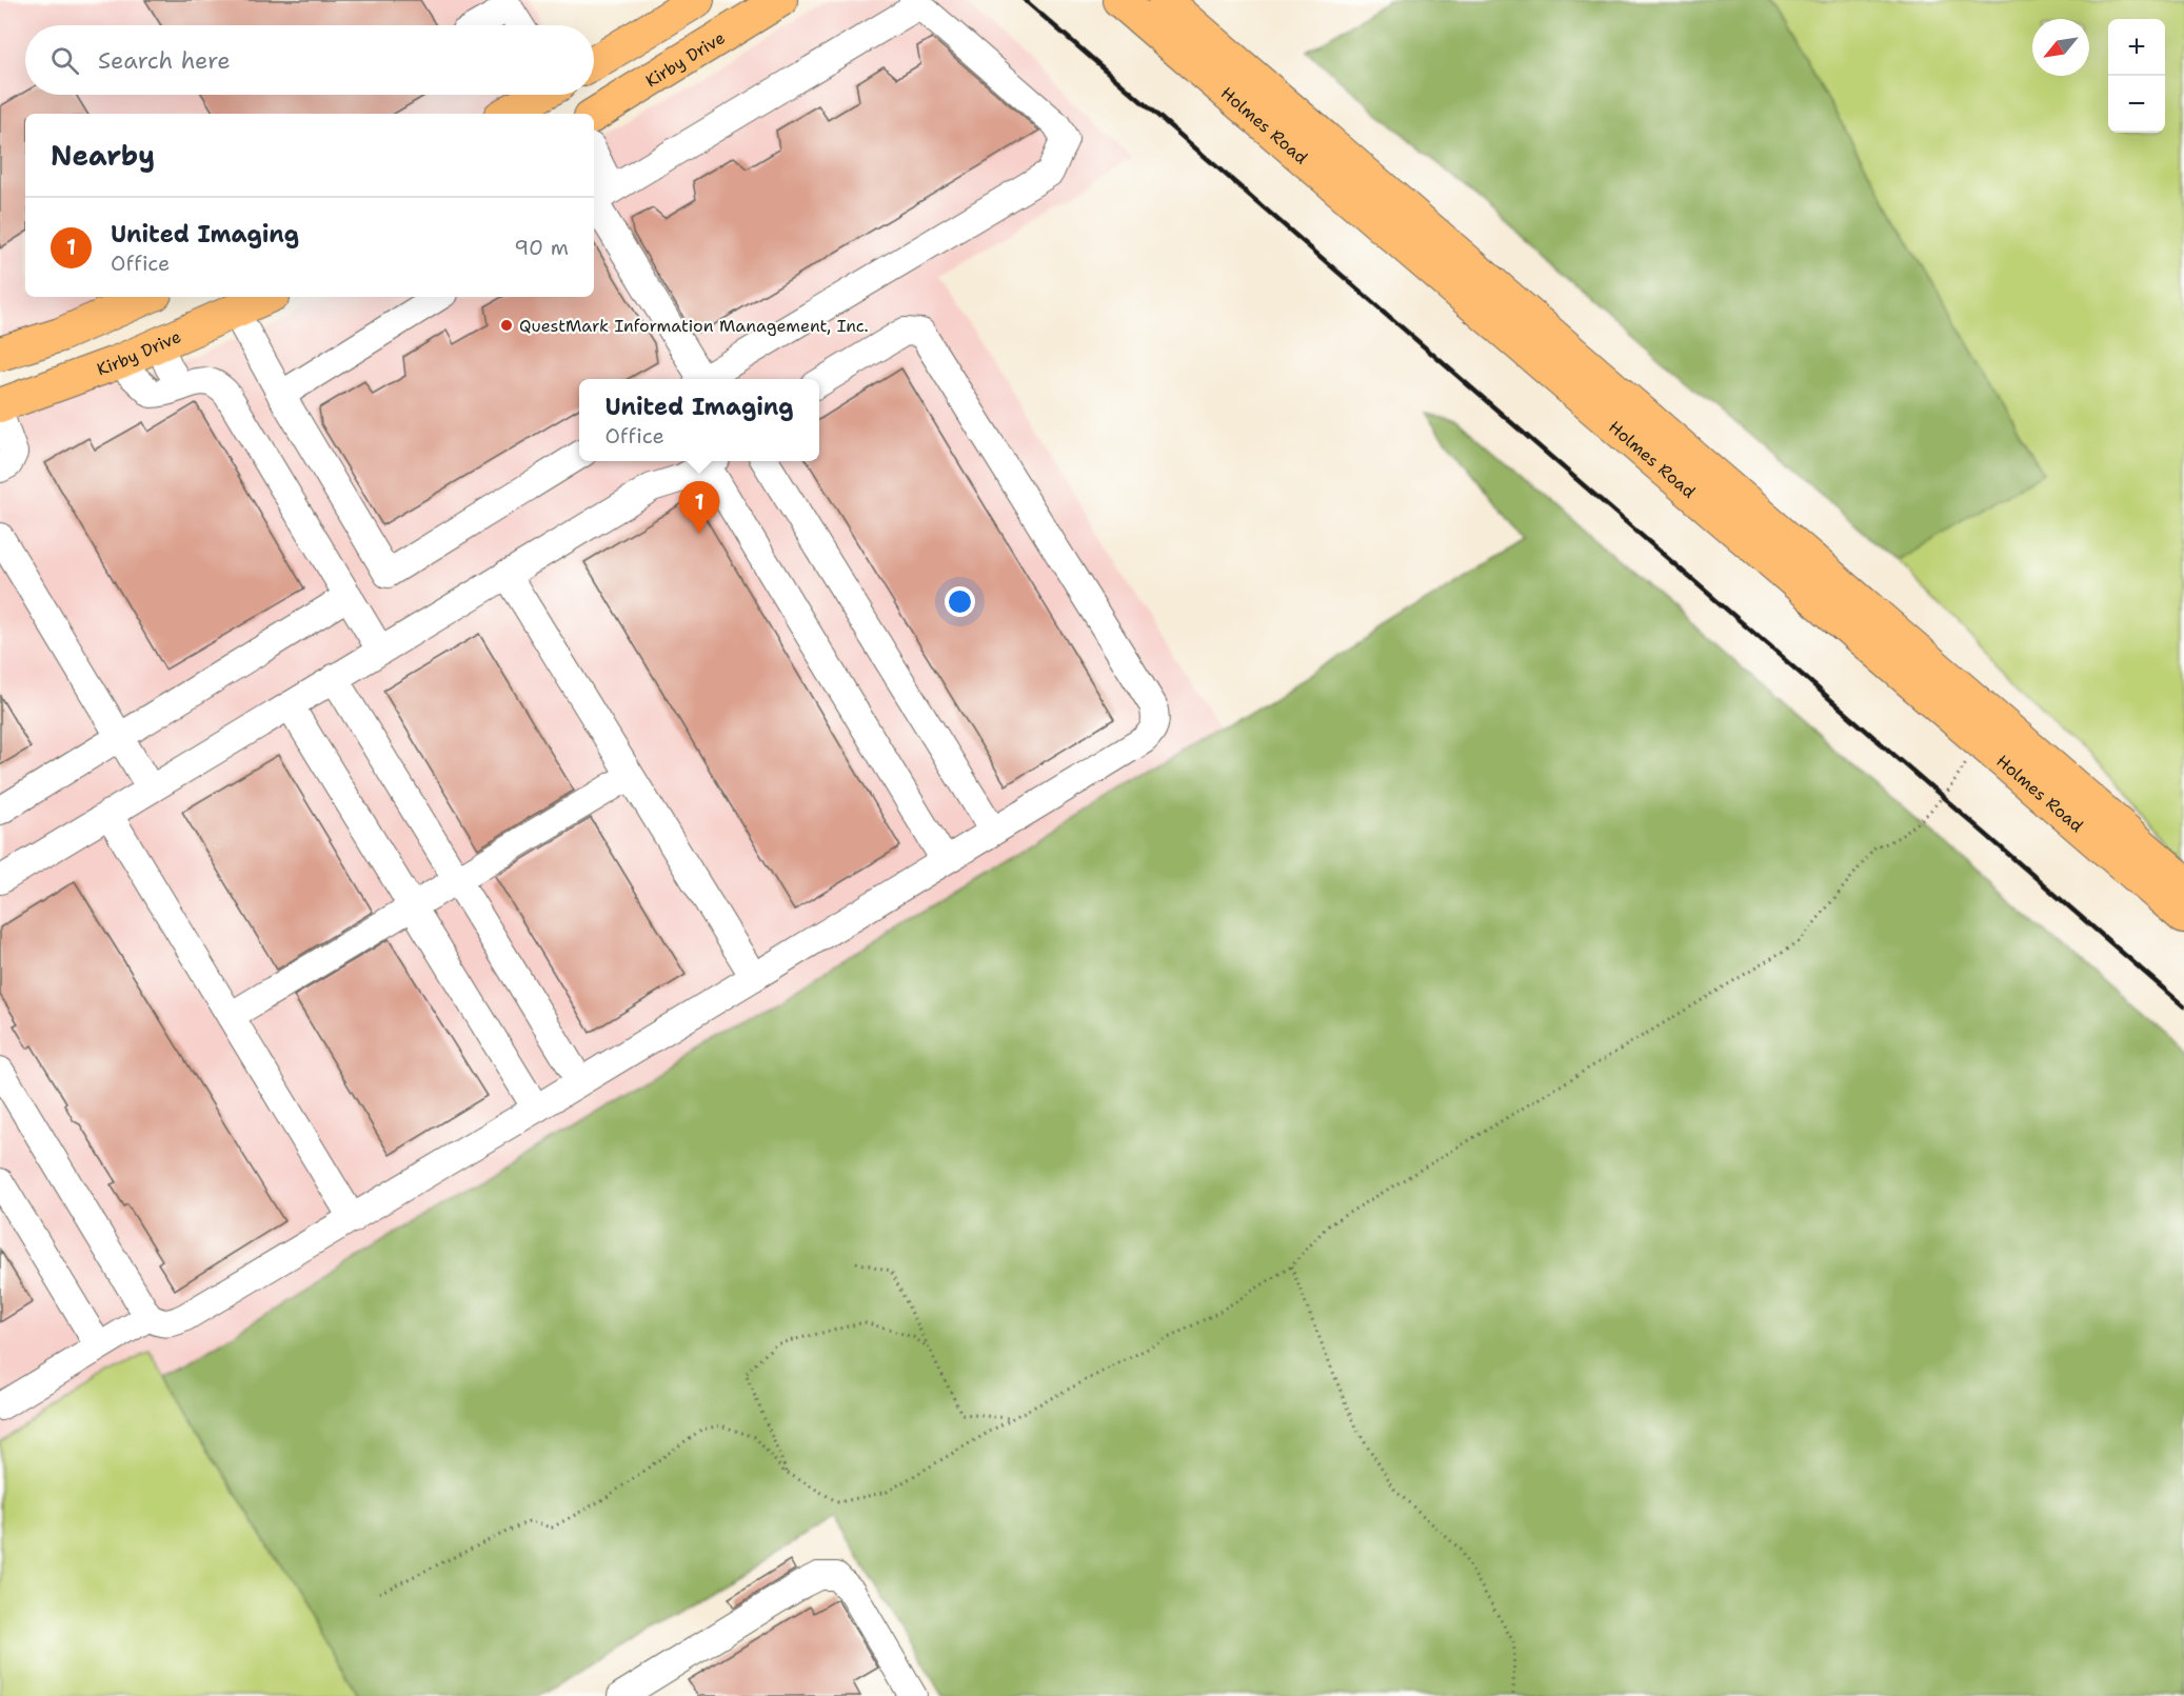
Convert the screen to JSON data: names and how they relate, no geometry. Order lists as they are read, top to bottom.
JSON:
{
  "streets": {
    "main road": ["Kirby Drive", "Holmes Road"]
  },
  "places": ["QuestMark Information Management, Inc."],
  "north": "bottom left",
  "page": {
    "map_buttons": ["+", "−"],
    "search": "Search here",
    "heading": "Nearby",
    "list": [
      {
        "mark": "1",
        "name": "United Imaging",
        "note": "Office",
        "value": "90 m"
      }
    ],
    "popup": ["United Imaging", "Office"],
    "pins": "1"
  }
}
